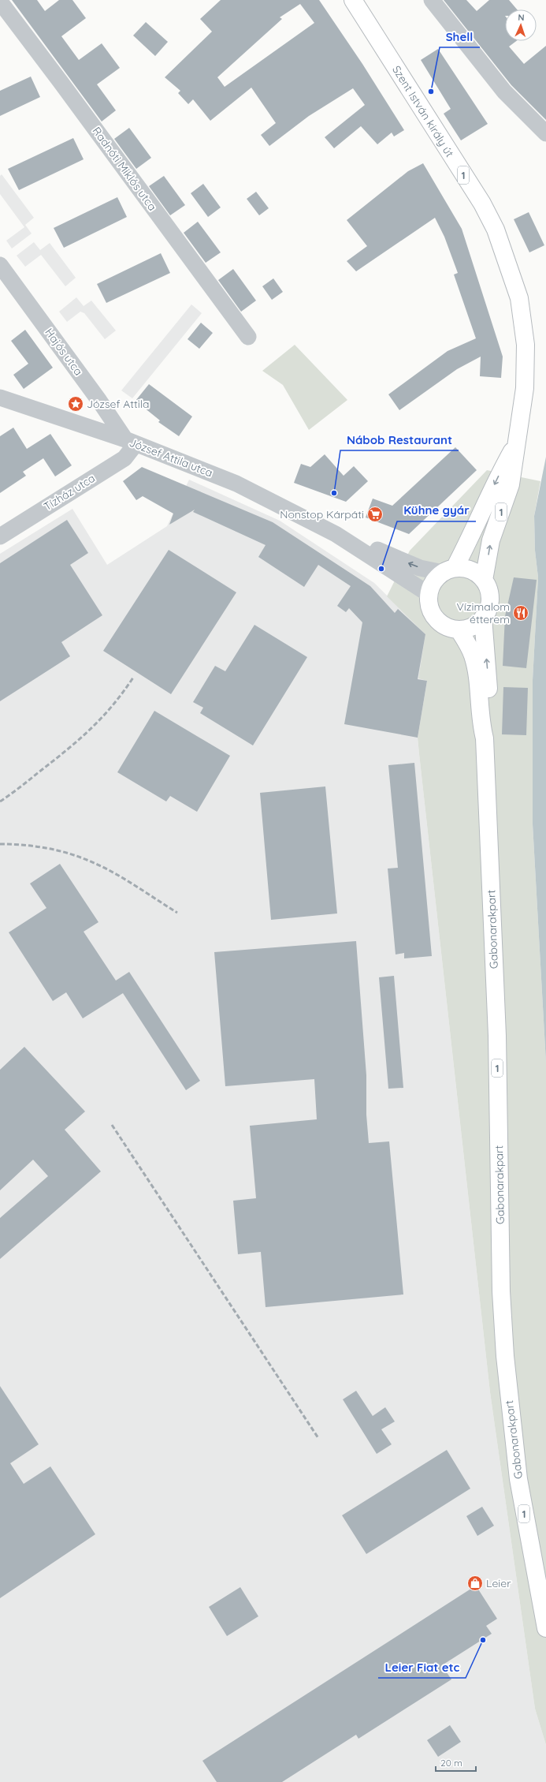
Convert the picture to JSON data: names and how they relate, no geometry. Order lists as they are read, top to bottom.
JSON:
{
  "streets": {
    "main road": ["Szent István király út", "1", "Gabonarakpart"],
    "street": [
      "Radnóti Miklós utca",
      "Hajós utca",
      "József Attila utca",
      "Tízház utca"
    ]
  },
  "crossings": [
    ["Szent István király út", "1"],
    ["Szent István király út", "József Attila utca"],
    ["1", "József Attila utca"],
    ["1", "Gabonarakpart"],
    ["Hajós utca", "József Attila utca"],
    ["Hajós utca", "Tízház utca"],
    ["József Attila utca", "Tízház utca"]
  ],
  "places": {
    "other": [
      "Shell",
      "Nábob Restaurant",
      "Kühne gyár",
      "Leier Fiat etc"
    ],
    "place": ["József Attila"],
    "supermarket": ["Nonstop Kárpáti"],
    "restaurant": ["Vízimalom étterem"],
    "shop": ["Leier"]
  },
  "scale_bar": "20 m",
  "north": "top"
}
